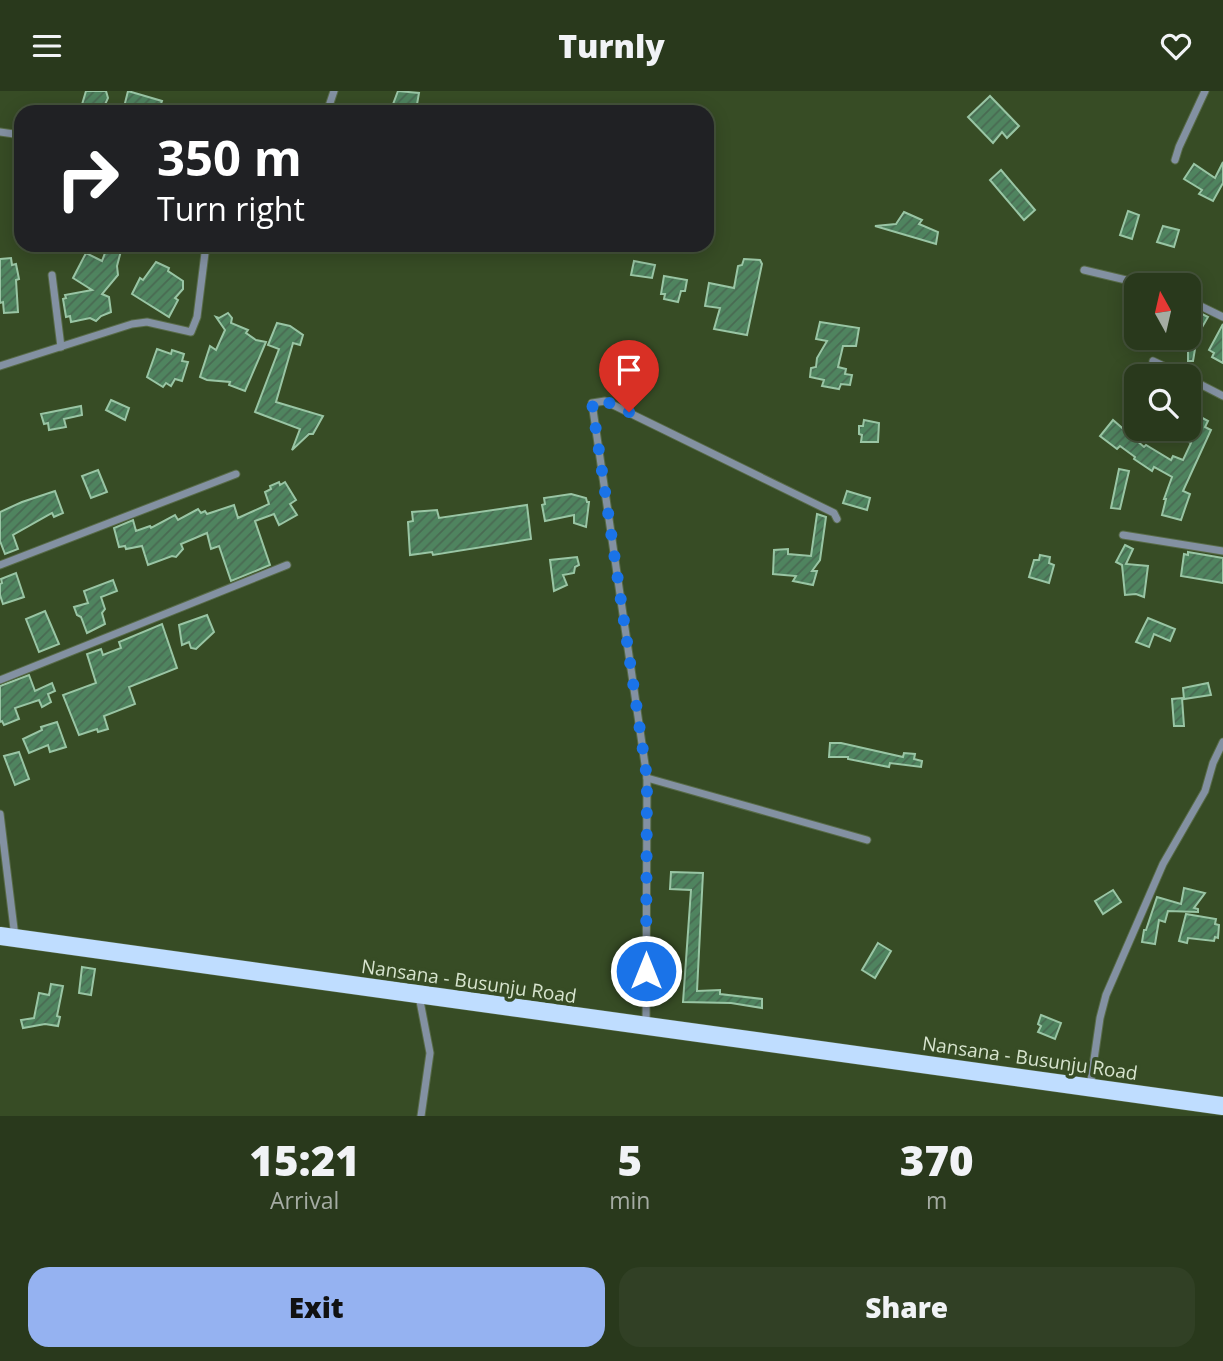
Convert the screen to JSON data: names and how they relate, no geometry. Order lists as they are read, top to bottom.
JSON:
{
  "streets": {
    "main road": ["Nansana - Busunju Road"]
  },
  "north": "top",
  "page": {
    "header": "Turnly",
    "turn": ["350 m", "Turn right"],
    "eta": [
      "15:21",
      "Arrival",
      "5",
      "min",
      "370",
      "m"
    ],
    "buttons": ["Exit", "Share"]
  }
}
